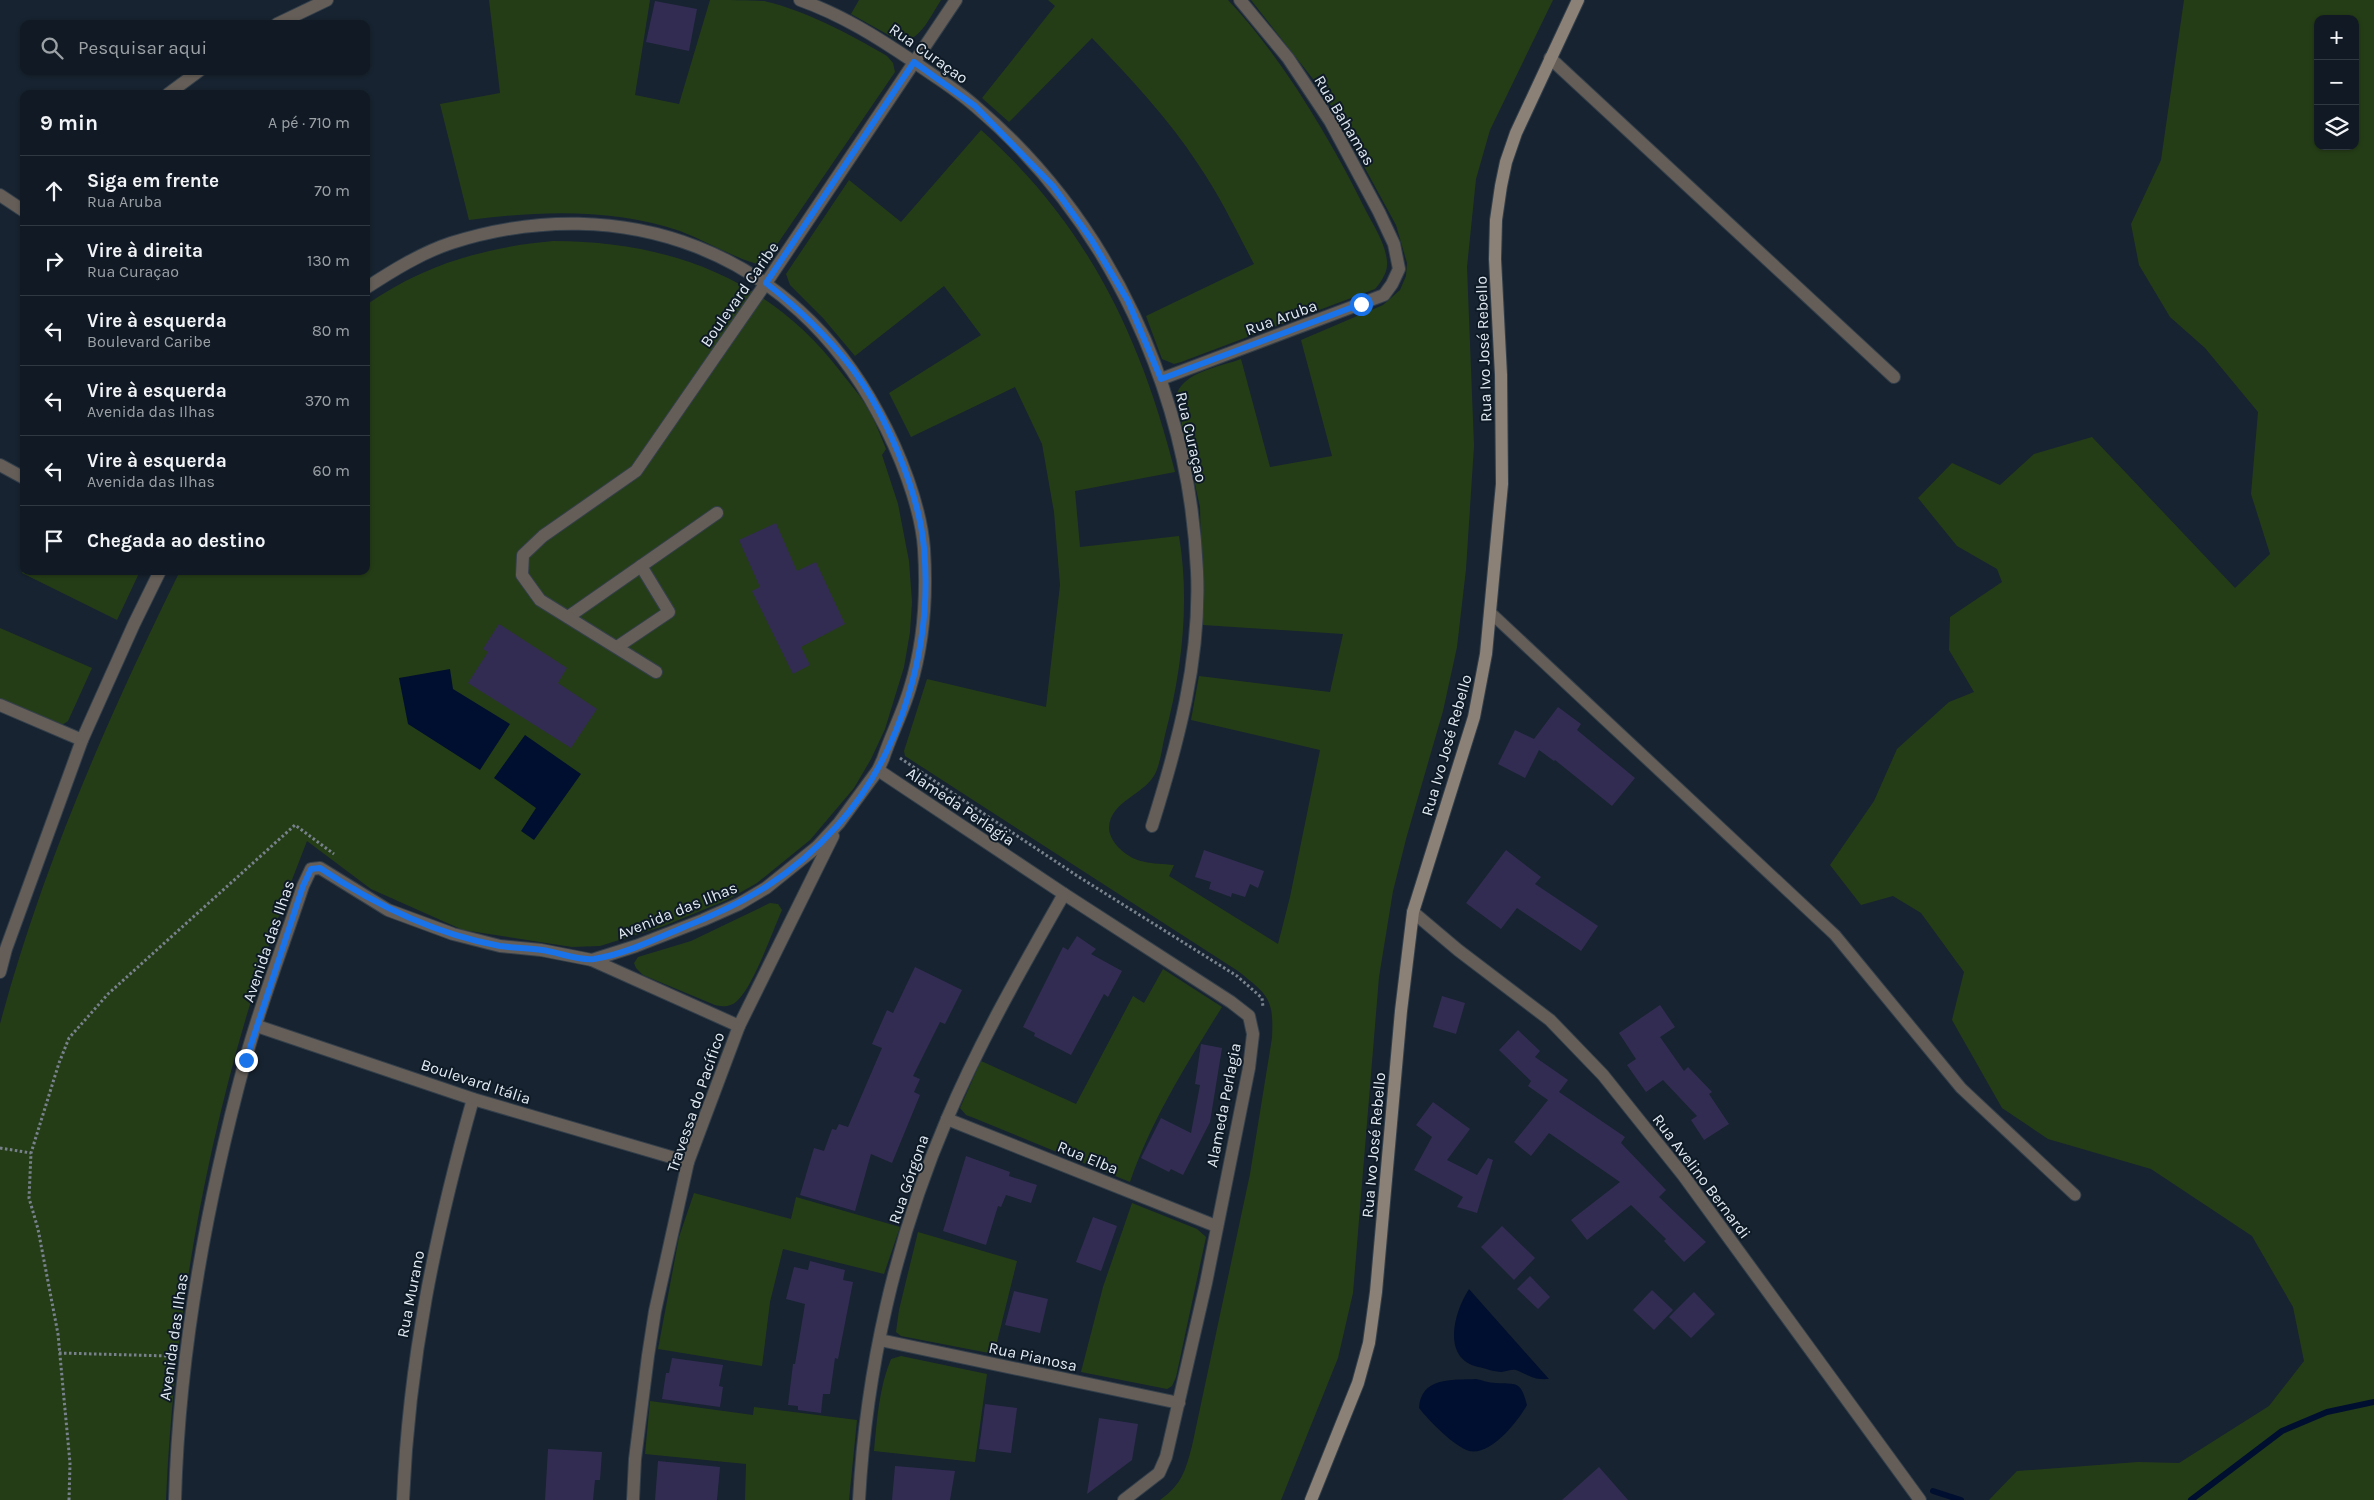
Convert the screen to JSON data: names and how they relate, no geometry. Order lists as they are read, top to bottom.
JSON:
{
  "streets": {
    "street": [
      "Rua Curaçao",
      "Rua Bahamas",
      "Boulevard Caribe",
      "Rua Aruba",
      "Rua Ivo José Rebello",
      "Alameda Perlagia",
      "Avenida das Ilhas",
      "Boulevard Itália",
      "Travessa do Pacífico",
      "Rua Elba",
      "Rua Avelino Bernardi",
      "Rua Górgona",
      "Rua Murano",
      "Rua Pianosa"
    ]
  },
  "crossings": [
    ["Rua Curaçao", "Boulevard Caribe"],
    ["Rua Curaçao", "Rua Aruba"],
    ["Rua Bahamas", "Rua Aruba"],
    ["Boulevard Caribe", "Avenida das Ilhas"],
    ["Rua Ivo José Rebello", "Rua Avelino Bernardi"],
    ["Alameda Perlagia", "Avenida das Ilhas"],
    ["Alameda Perlagia", "Rua Elba"],
    ["Alameda Perlagia", "Rua Górgona"],
    ["Alameda Perlagia", "Rua Pianosa"],
    ["Avenida das Ilhas", "Boulevard Itália"],
    ["Avenida das Ilhas", "Travessa do Pacífico"],
    ["Boulevard Itália", "Travessa do Pacífico"],
    ["Boulevard Itália", "Rua Murano"],
    ["Rua Elba", "Rua Górgona"],
    ["Rua Górgona", "Rua Pianosa"]
  ],
  "page": {
    "map_buttons": ["+", "−"],
    "search": "Pesquisar aqui",
    "heading": ["9 min", "A pé · 710 m"],
    "list": [
      ["Siga em frente", "Rua Aruba", "70 m"],
      ["Vire à direita", "Rua Curaçao", "130 m"],
      ["Vire à esquerda", "Boulevard Caribe", "80 m"],
      ["Vire à esquerda", "Avenida das Ilhas", "370 m"],
      ["Vire à esquerda", "Avenida das Ilhas", "60 m"],
      "Chegada ao destino"
    ]
  }
}
